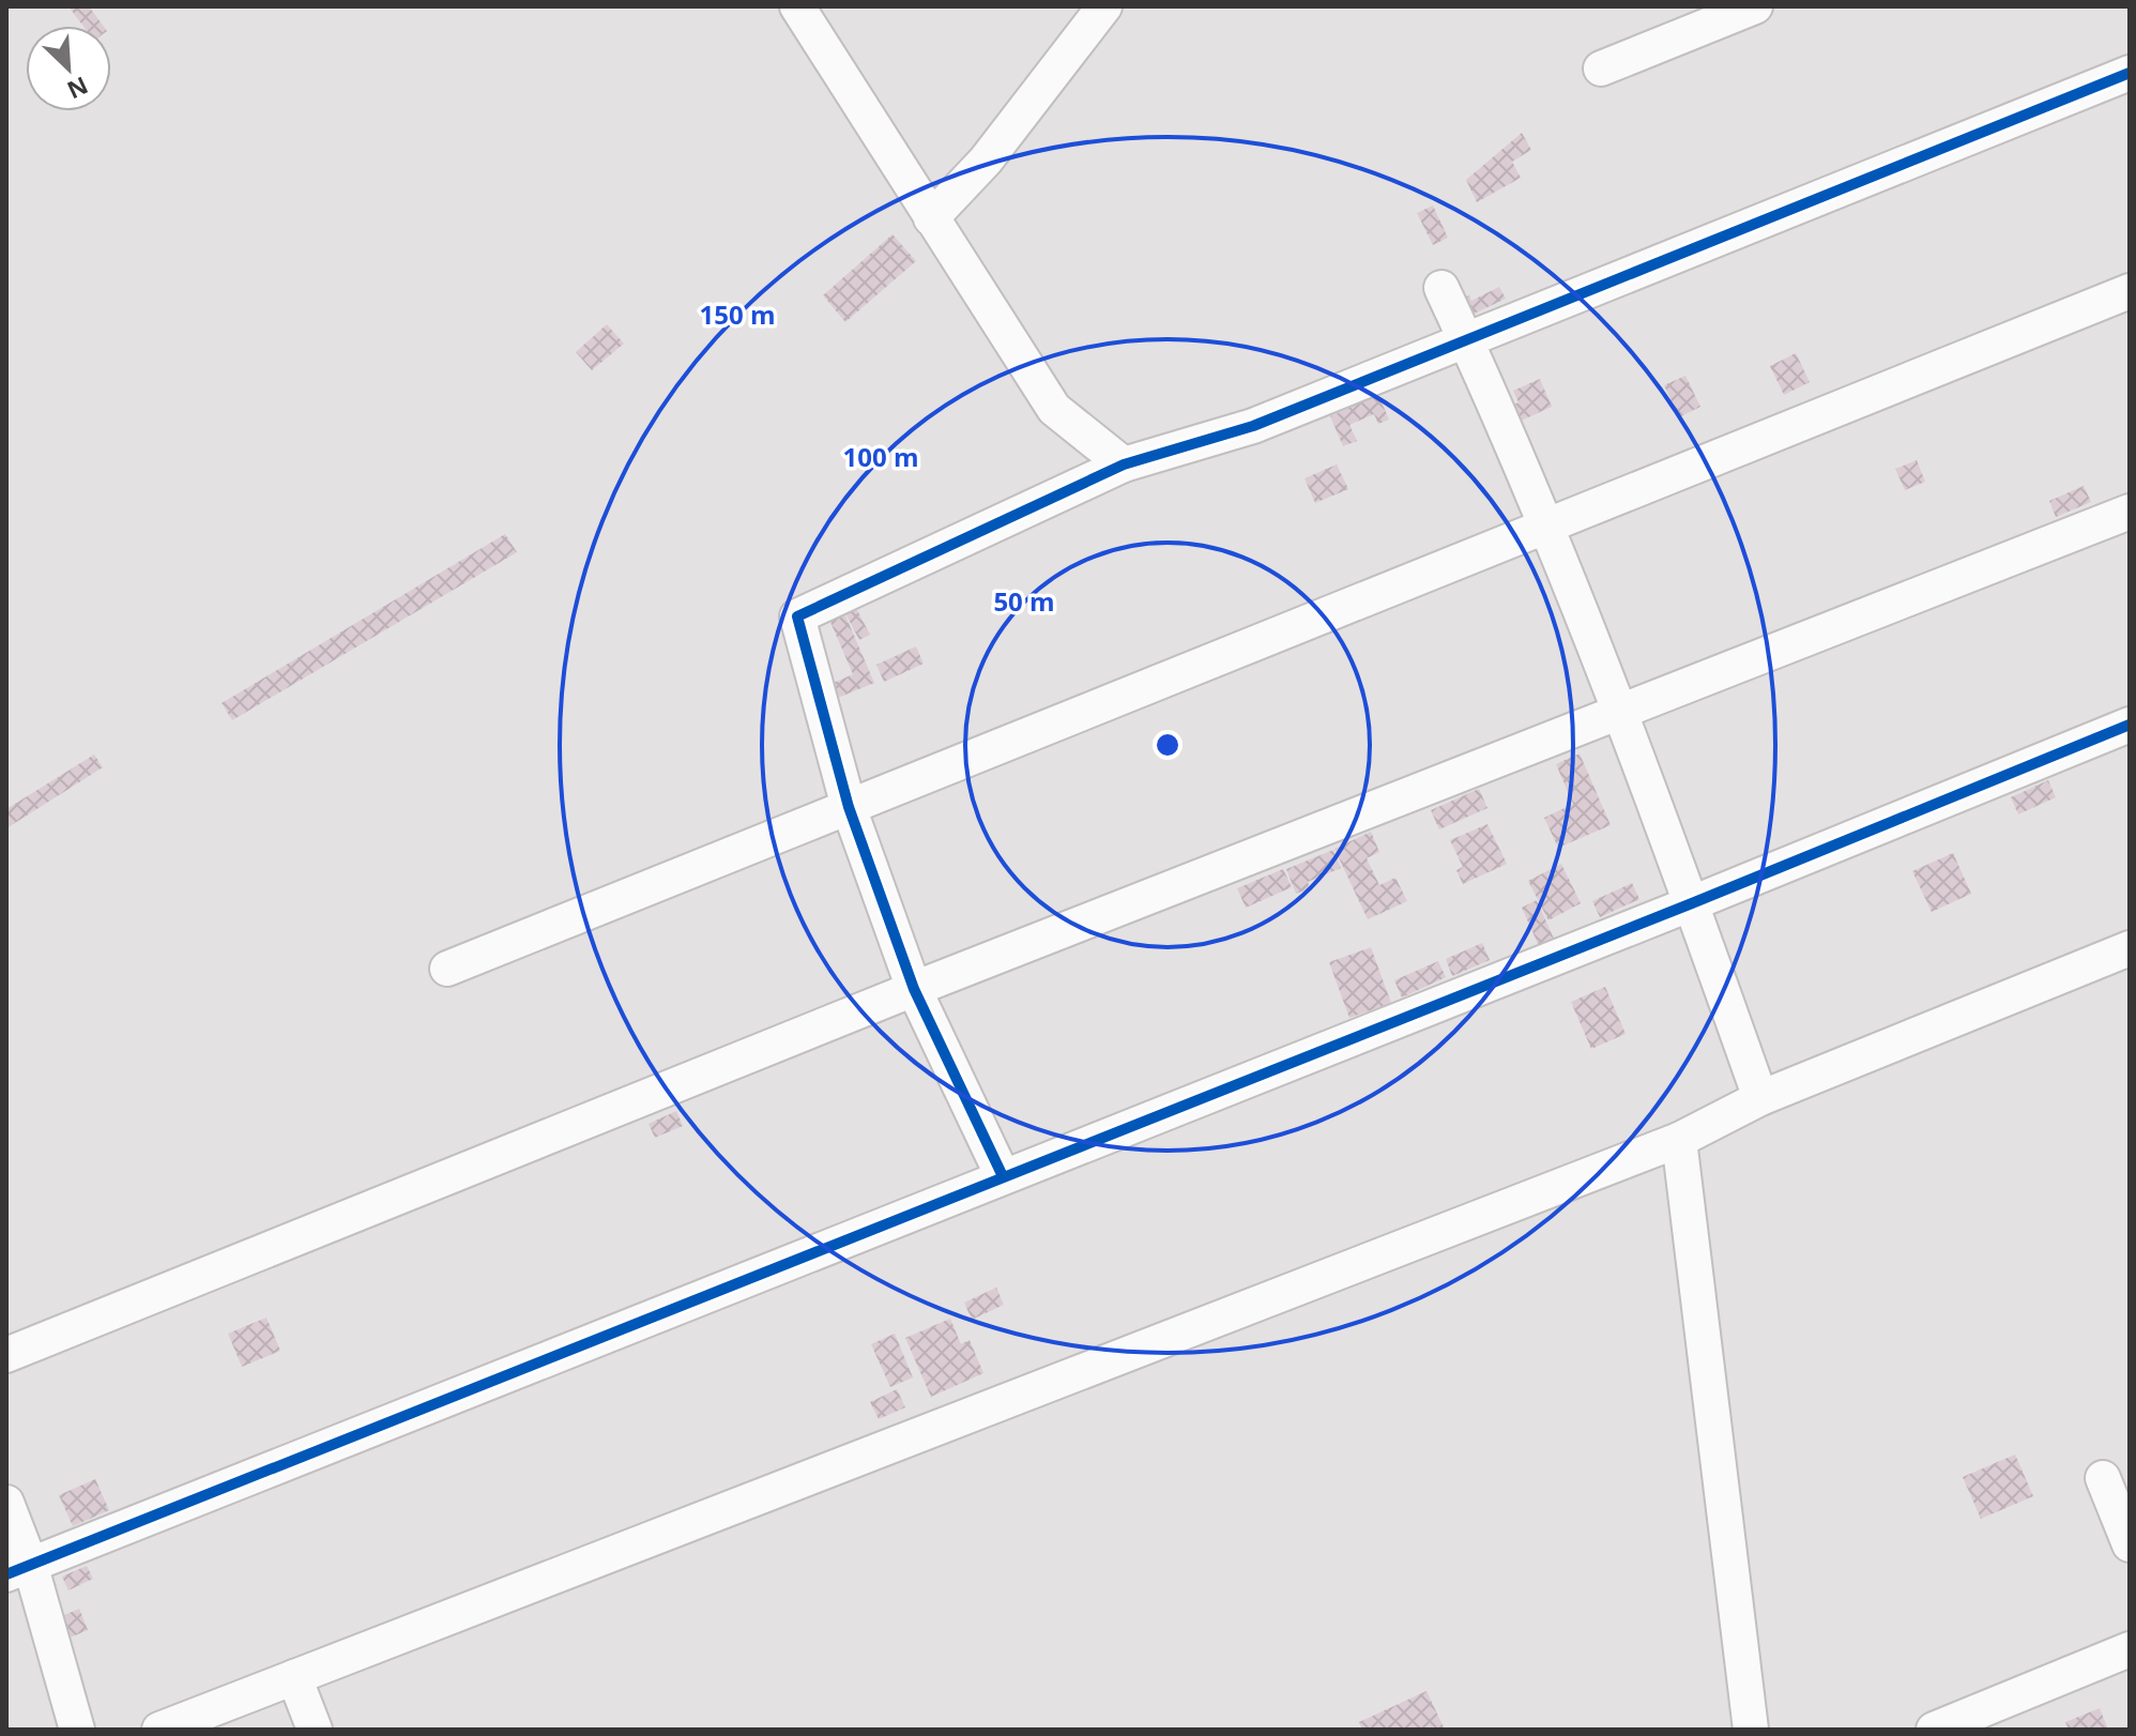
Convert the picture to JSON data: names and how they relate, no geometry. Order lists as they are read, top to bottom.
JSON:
{
  "north": "bottom right",
  "rings": ["150 m", "100 m", "50 m"]
}
